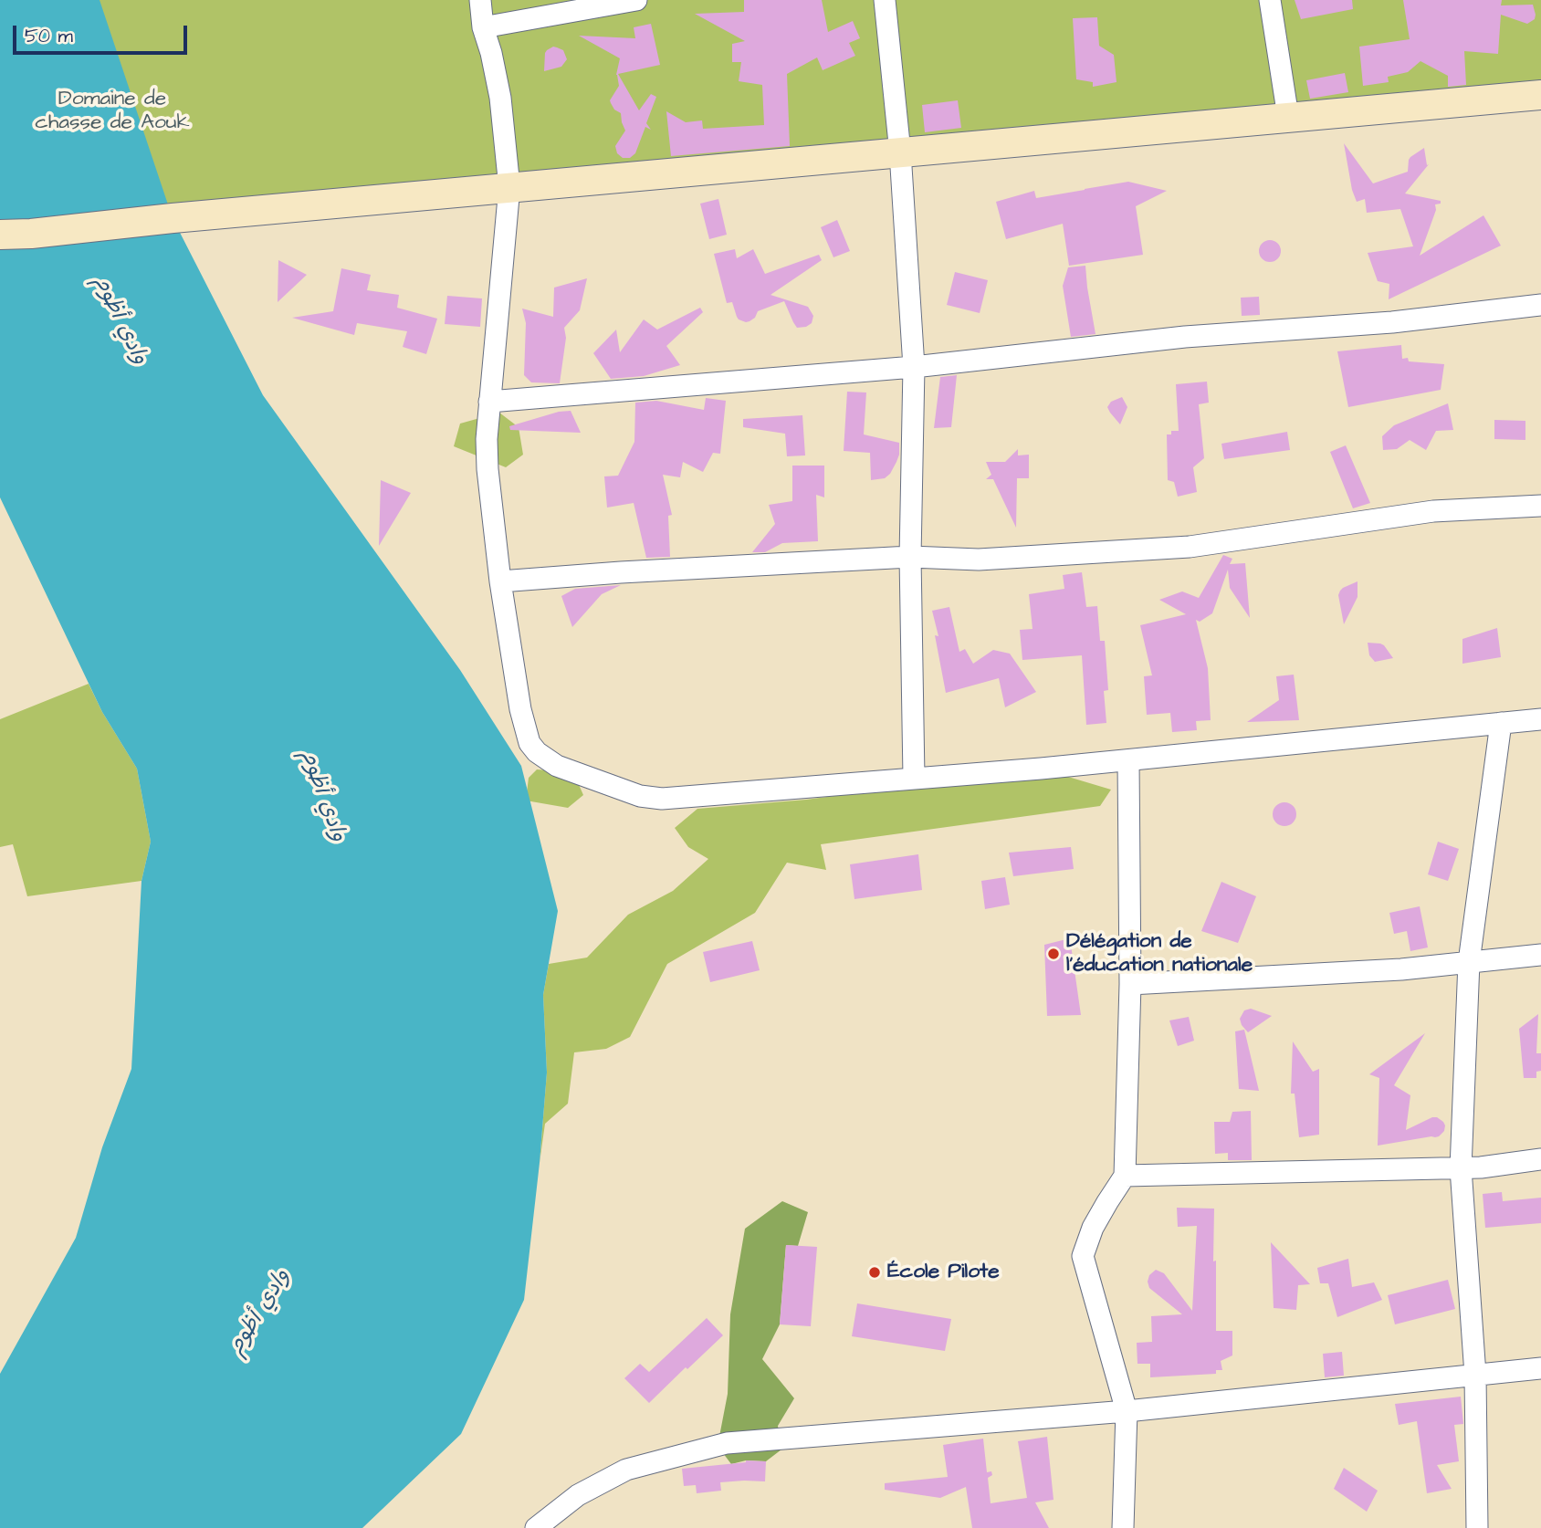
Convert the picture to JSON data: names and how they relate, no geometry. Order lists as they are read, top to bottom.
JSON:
{
  "water": ["وادي أظوم"],
  "parks": ["Domaine de chasse de Aouk"],
  "places": ["Délégation de l'éducation nationale", "École Pilote"],
  "scale_bar": "50 m"
}
